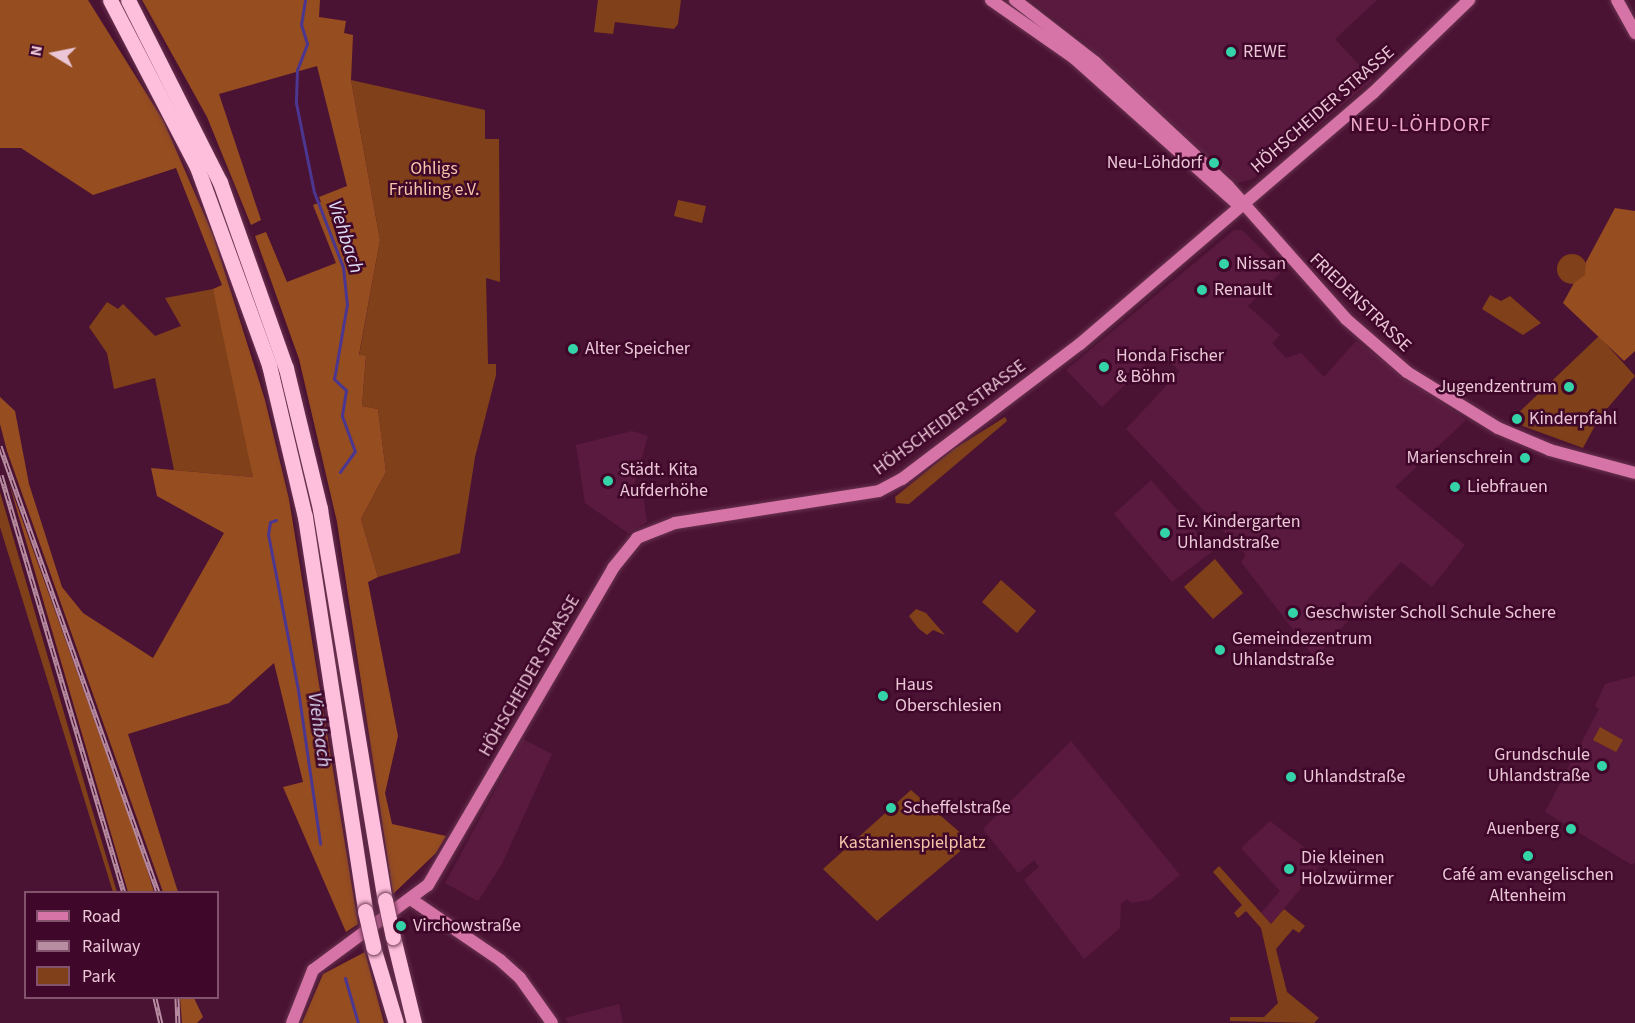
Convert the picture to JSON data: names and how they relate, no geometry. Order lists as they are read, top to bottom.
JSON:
{
  "streets": {
    "street": ["HÖHSCHEIDER STRASSE", "FRIEDENSTRASSE"]
  },
  "crossings": [
    ["HÖHSCHEIDER STRASSE", "FRIEDENSTRASSE"]
  ],
  "districts": ["NEU-LÖHDORF"],
  "water": ["Viehbach"],
  "parks": ["Ohligs Frühling e.V.", "Kastanienspielplatz"],
  "places": [
    "REWE",
    "Neu-Löhdorf",
    "Nissan",
    "Renault",
    "Alter Speicher",
    "Honda Fischer & Böhm",
    "Jugendzentrum",
    "Kinderpfahl",
    "Marienschrein",
    "Städt. Kita Aufderhöhe",
    "Liebfrauen",
    "Ev. Kindergarten Uhlandstraße",
    "Geschwister Scholl Schule Schere",
    "Gemeindezentrum Uhlandstraße",
    "Haus Oberschlesien",
    "Grundschule Uhlandstraße",
    "Uhlandstraße",
    "Scheffelstraße",
    "Auenberg",
    "Café am evangelischen Altenheim",
    "Die kleinen Holzwürmer",
    "Virchowstraße"
  ],
  "legend": ["Road", "Railway", "Park"],
  "north": "left"
}
